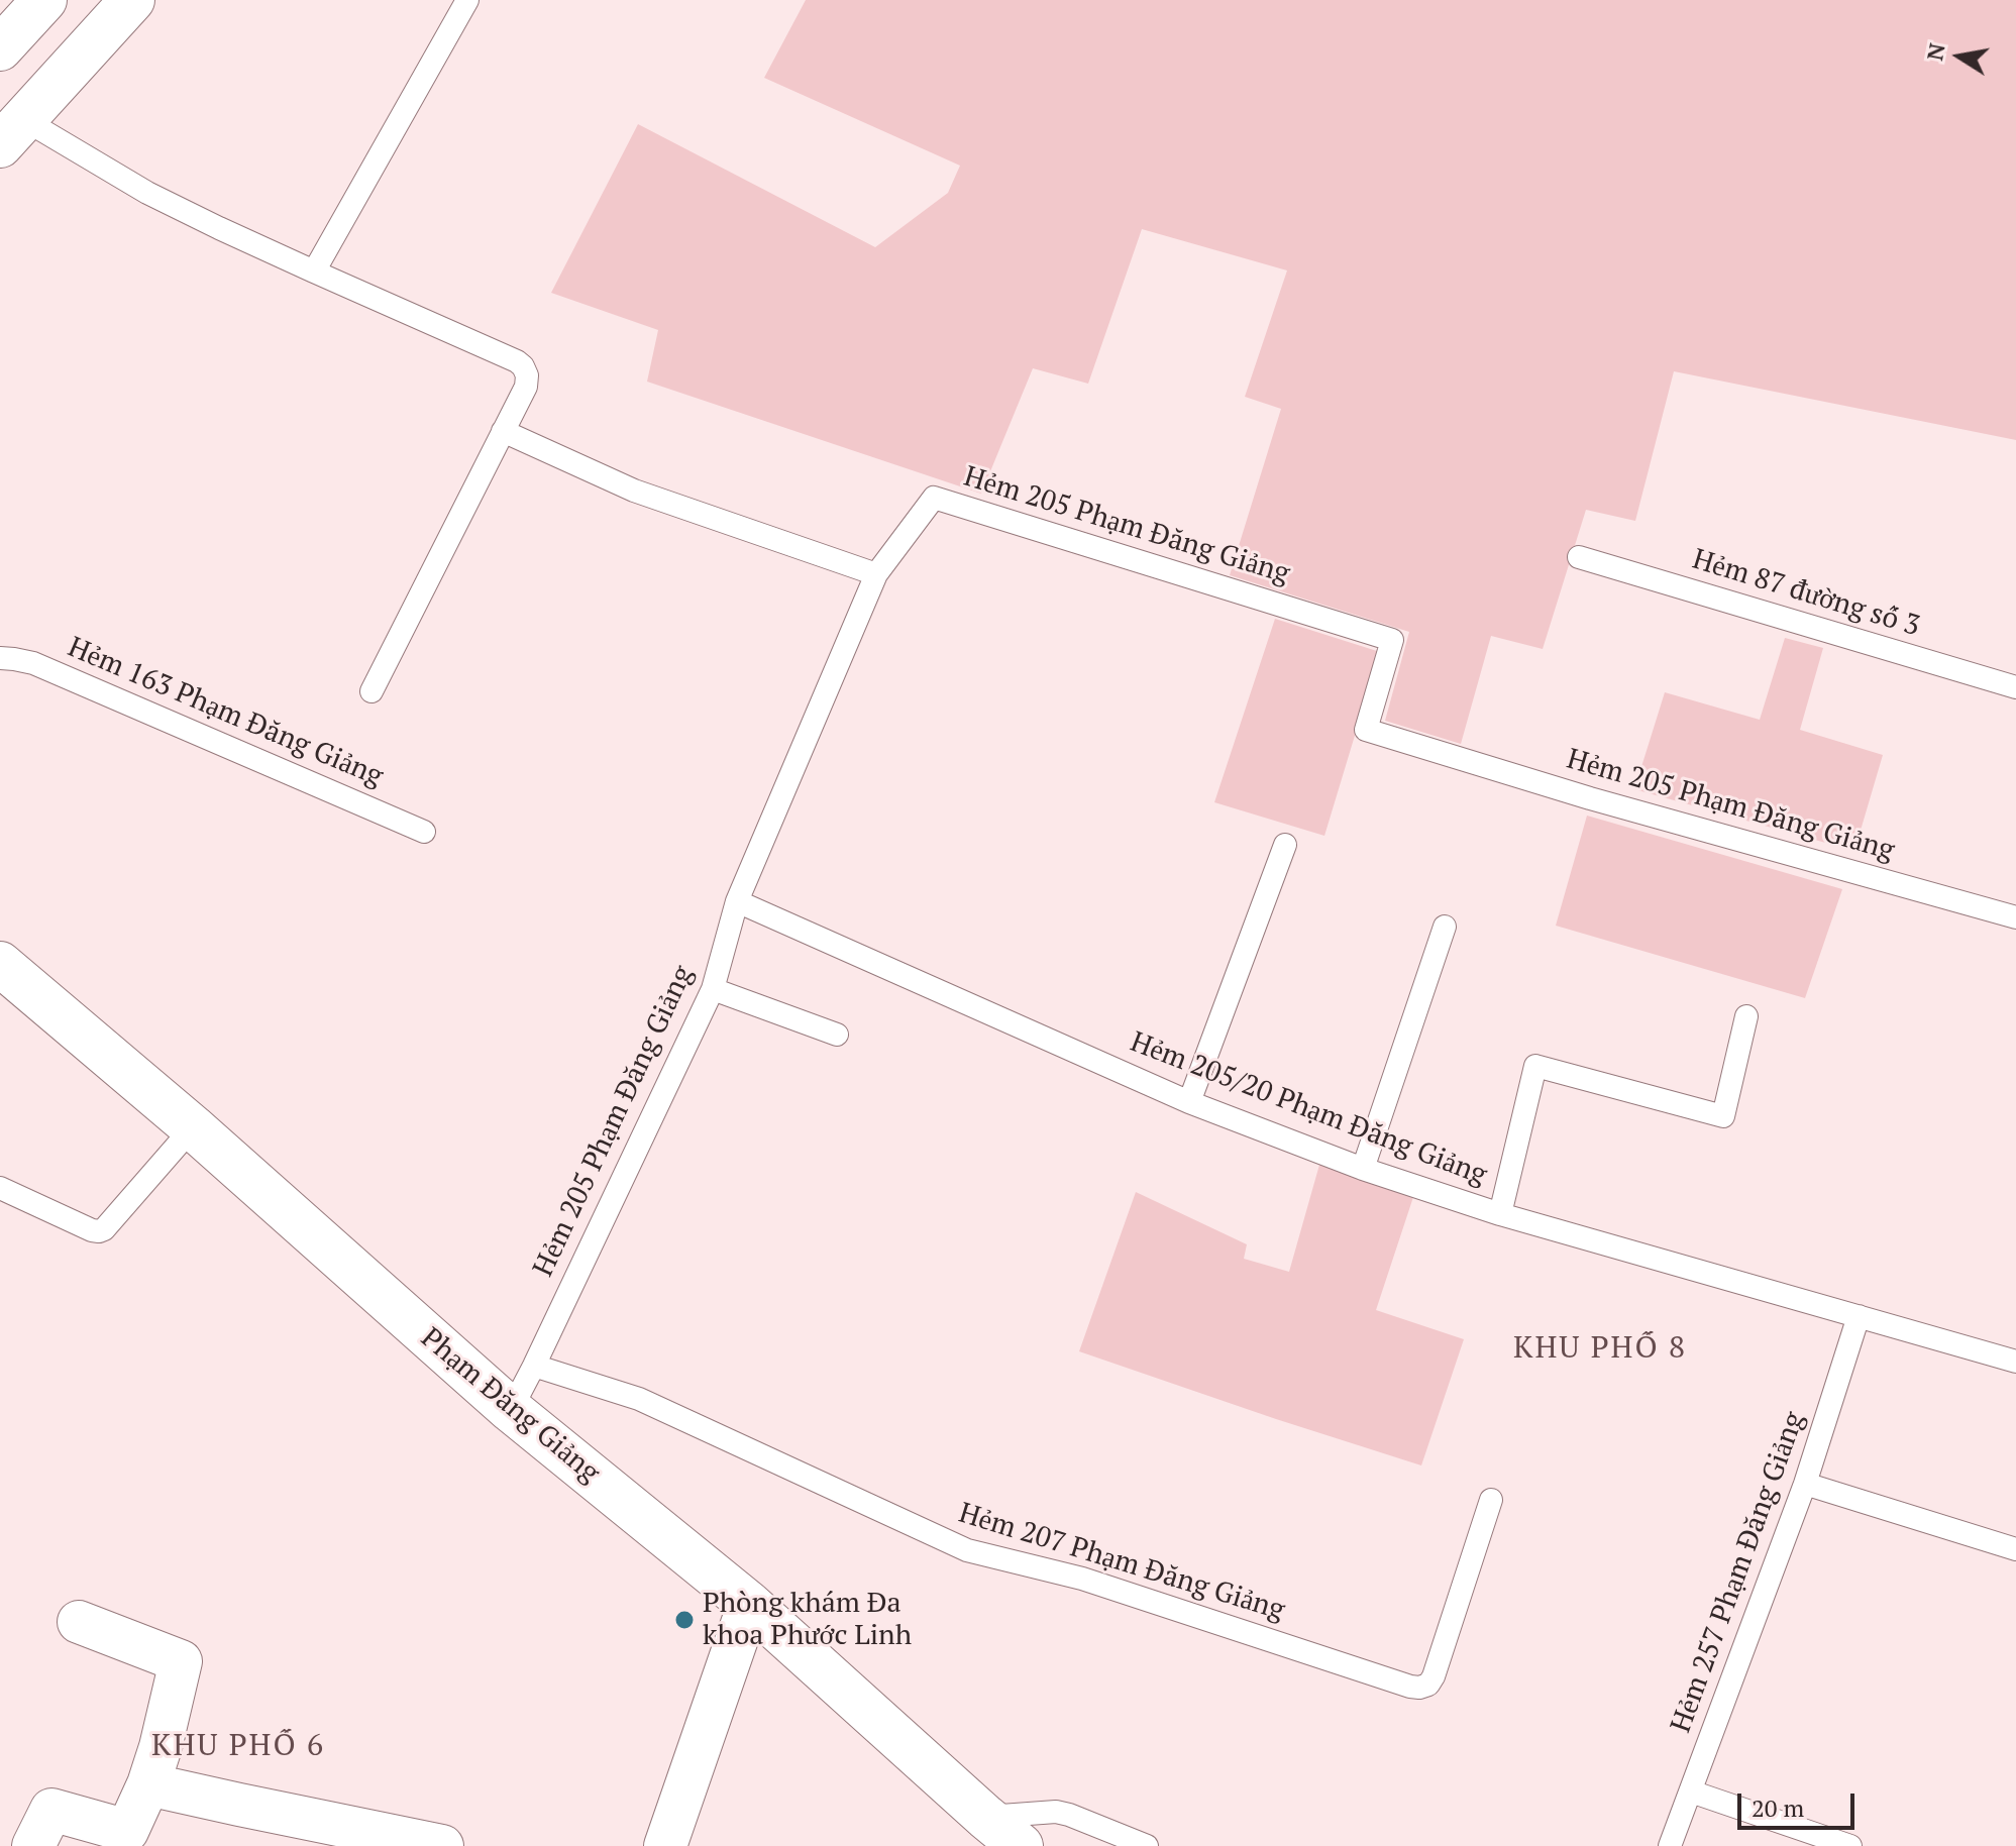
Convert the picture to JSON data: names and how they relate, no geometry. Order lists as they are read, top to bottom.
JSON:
{
  "streets": {
    "street": ["Phạm Đăng Giảng"],
    "lane": [
      "Hẻm 205 Phạm Đăng Giảng",
      "Hẻm 87 đường số 3",
      "Hẻm 163 Phạm Đăng Giảng",
      "Hẻm 205/20 Phạm Đăng Giảng",
      "Hẻm 207 Phạm Đăng Giảng",
      "Hẻm 257 Phạm Đăng Giảng"
    ]
  },
  "crossings": [
    ["Hẻm 205 Phạm Đăng Giảng", "Hẻm 205/20 Phạm Đăng Giảng"],
    ["Hẻm 205 Phạm Đăng Giảng", "Phạm Đăng Giảng"],
    ["Hẻm 205 Phạm Đăng Giảng", "Hẻm 207 Phạm Đăng Giảng"],
    ["Hẻm 205/20 Phạm Đăng Giảng", "Hẻm 257 Phạm Đăng Giảng"]
  ],
  "districts": ["KHU PHỐ 8", "KHU PHỐ 6"],
  "places": ["Phòng khám Đa khoa Phước Linh"],
  "scale_bar": "20 m",
  "north": "left"
}
